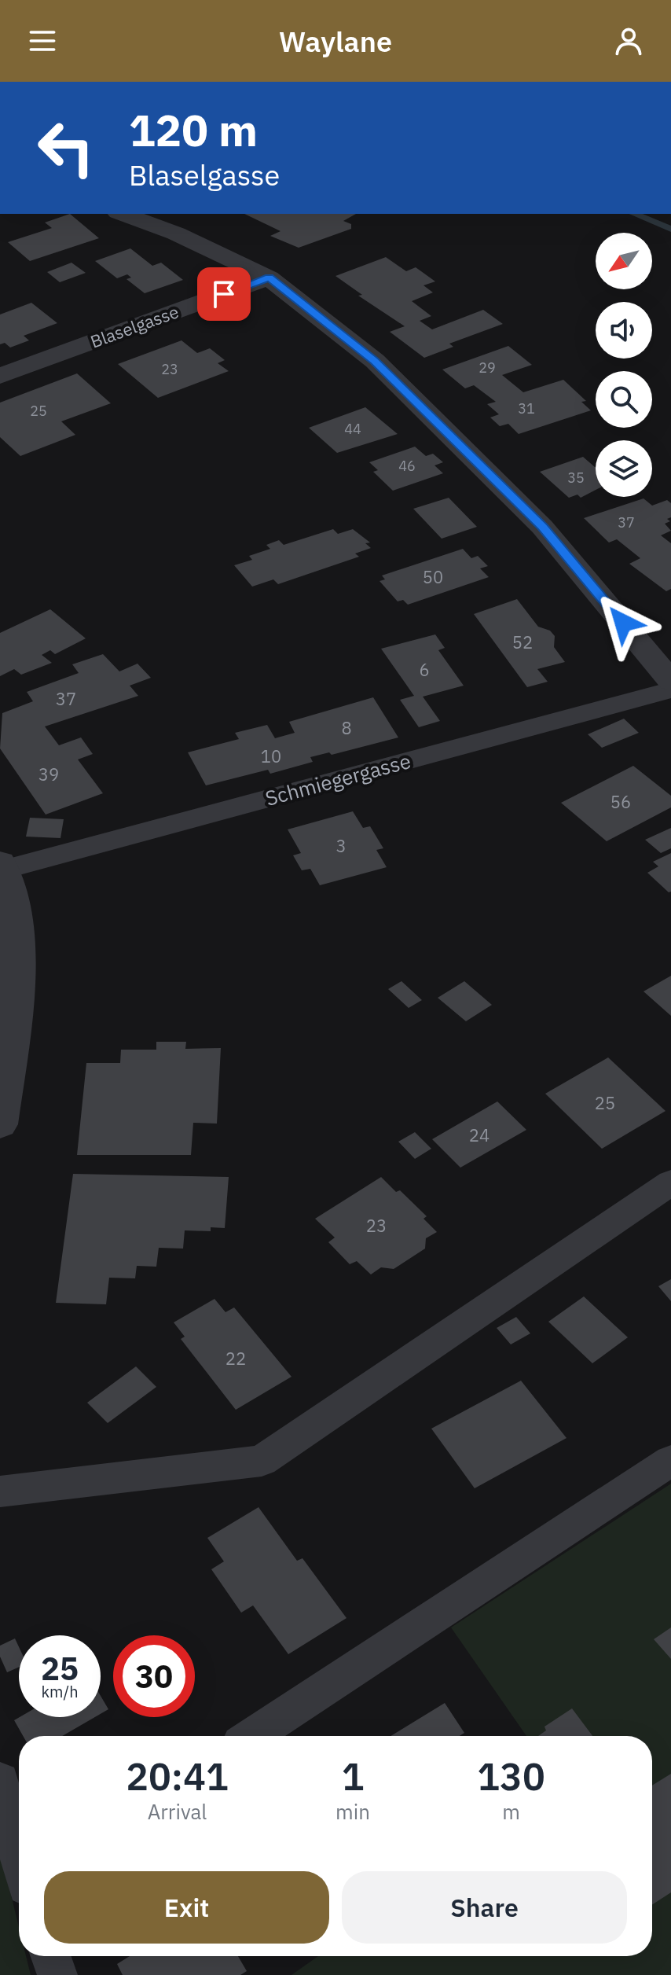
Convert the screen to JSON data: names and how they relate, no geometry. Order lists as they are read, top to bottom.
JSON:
{
  "streets": {
    "street": ["Blaselgasse"],
    "lane": ["Schmiegergasse"]
  },
  "house_numbers": [
    "29",
    "23",
    "31",
    "25",
    "44",
    "46",
    "35",
    "37",
    "50",
    "52",
    "6",
    "37",
    "8",
    "10",
    "39",
    "56",
    "3",
    "25",
    "24",
    "23",
    "22"
  ],
  "north": "bottom left",
  "page": {
    "header": "Waylane",
    "turn": ["120 m", "Blaselgasse"],
    "speed": "25 km/h",
    "limit": "30",
    "eta": [
      "20:41",
      "Arrival",
      "1",
      "min",
      "130",
      "m"
    ],
    "buttons": ["Exit", "Share"]
  }
}
